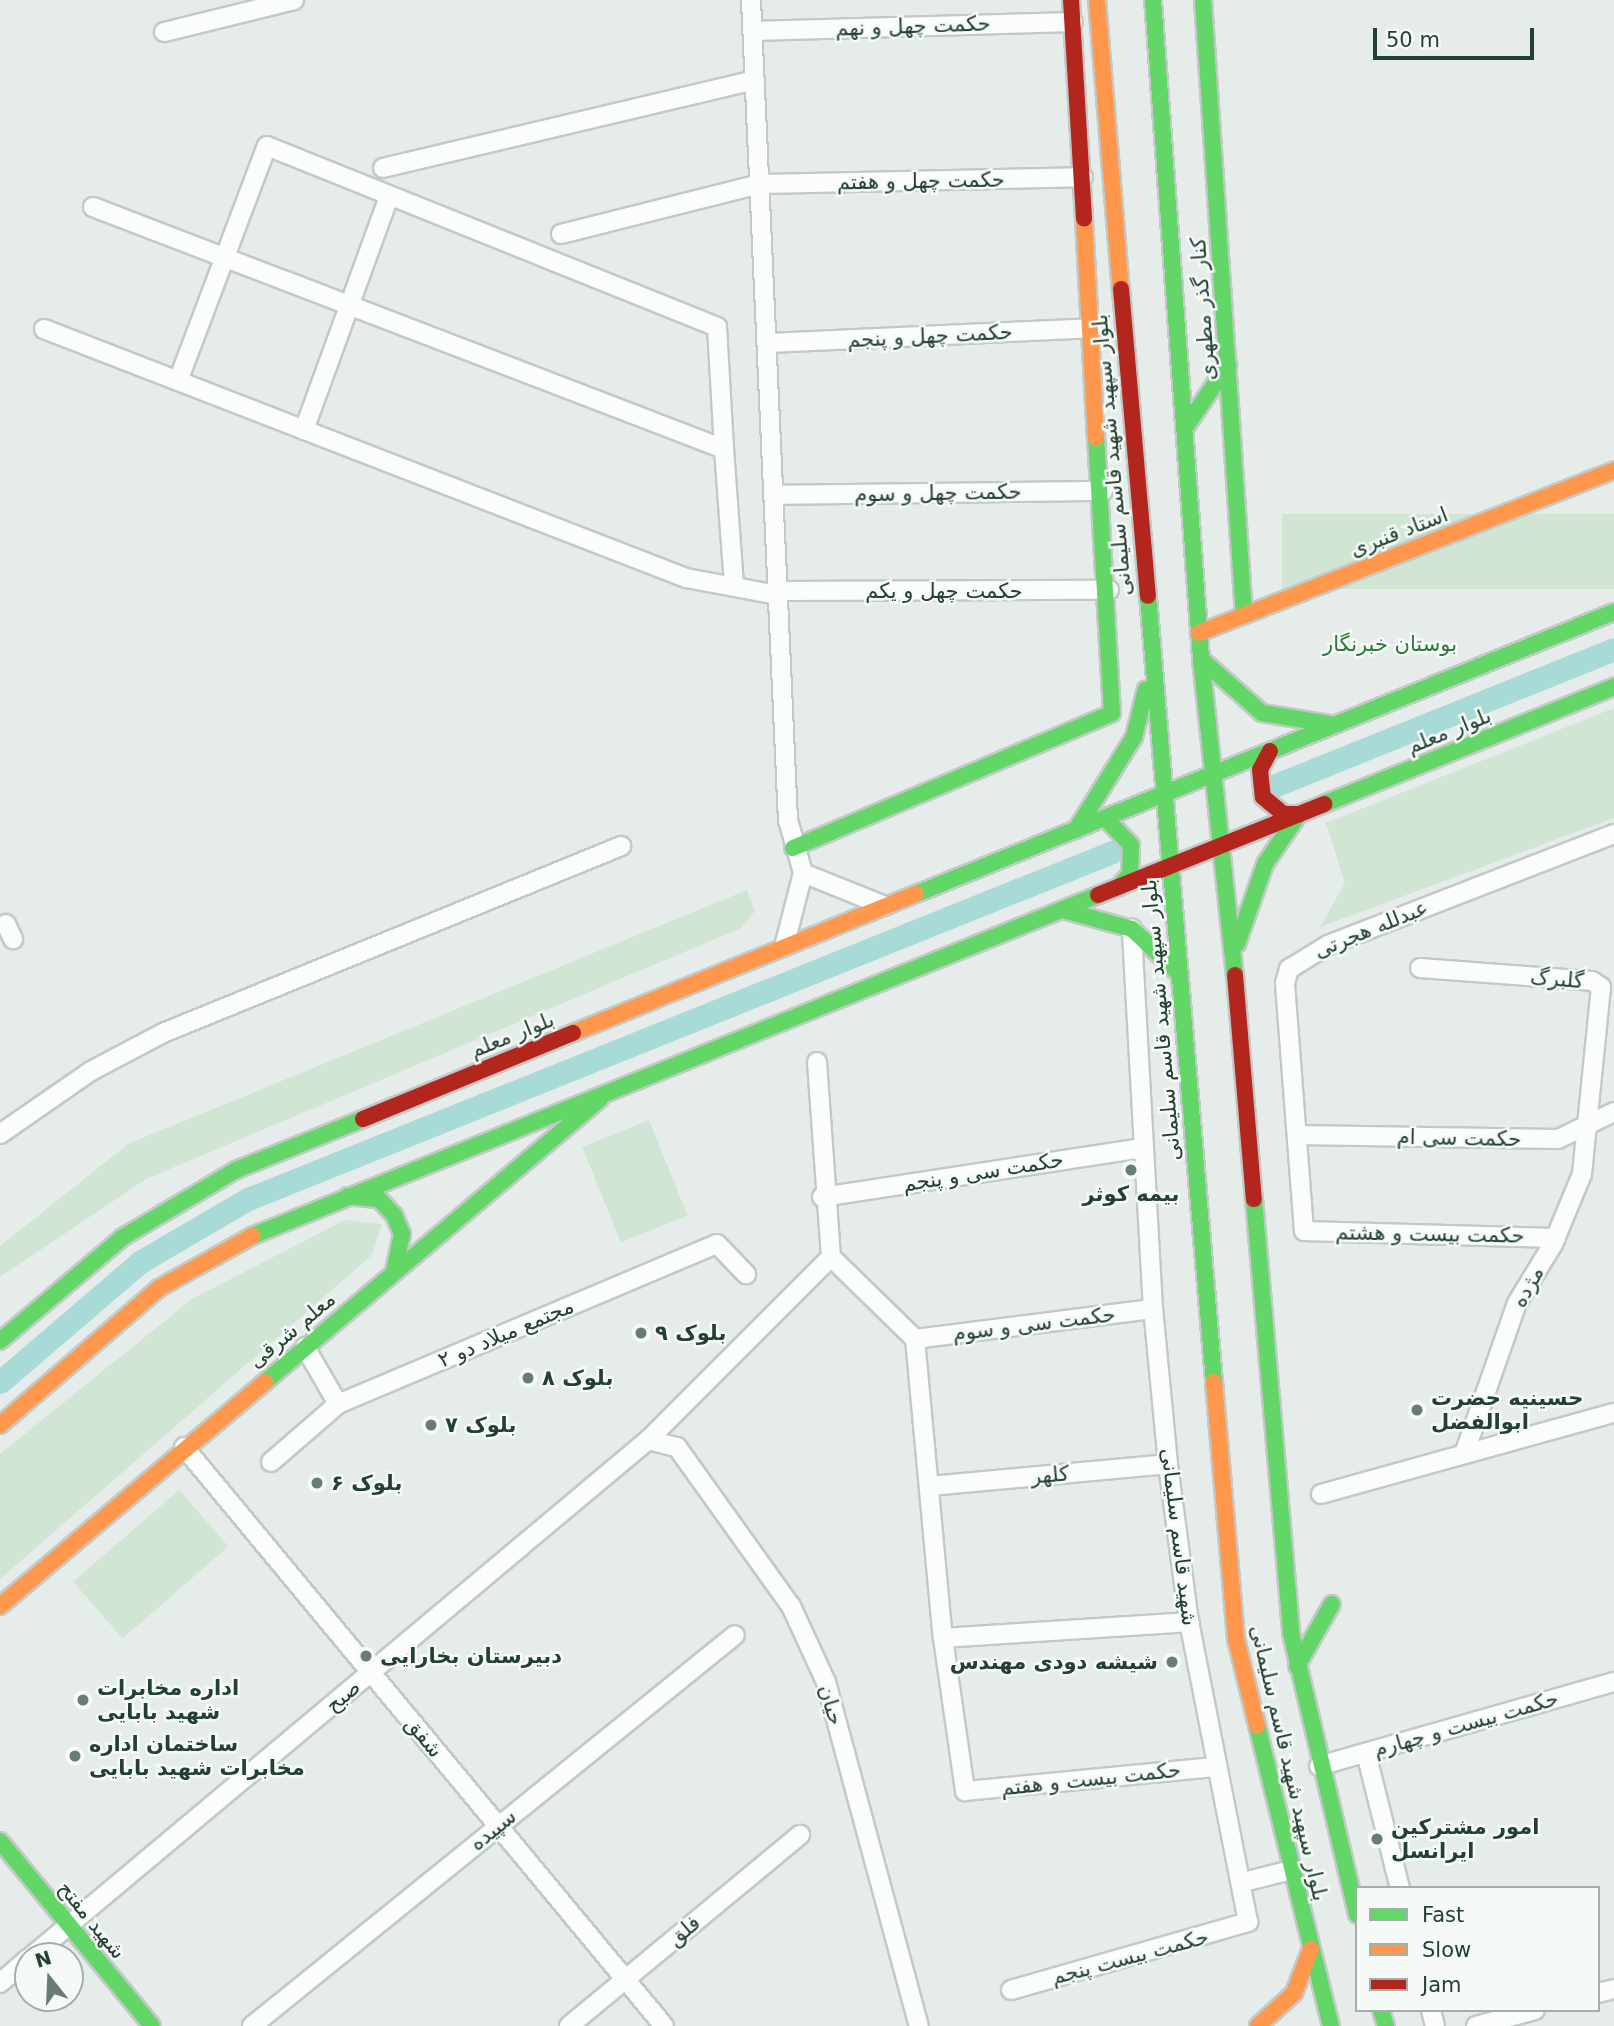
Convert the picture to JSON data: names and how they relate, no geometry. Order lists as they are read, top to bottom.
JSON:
{
  "streets": {
    "main road": [
      "کنار گذر مطهری",
      "بلوار سپهبد شهید قاسم سلیمانی",
      "استاد قنبری",
      "بلوار معلم",
      "معلم شرقی",
      "شهید مفتح"
    ],
    "street": [
      "حکمت چهل و نهم",
      "حکمت چهل و هفتم",
      "حکمت چهل و پنجم",
      "حکمت چهل و سوم",
      "حکمت چهل و یکم",
      "عبدلله هجرتی",
      "گلبرگ",
      "حکمت سی ام",
      "حکمت سی و پنجم",
      "حکمت بیست و هشتم",
      "مژده",
      "حکمت سی و سوم",
      "مجتمع میلاد دو ۲",
      "کلهر",
      "شهید قاسم سلیمانی",
      "صبح",
      "حیان",
      "حکمت بیست و چهارم",
      "شفق",
      "حکمت بیست و هفتم",
      "سپیده",
      "فلق",
      "حکمت بیست پنجم"
    ]
  },
  "crossings": [
    ["کنار گذر مطهری", "استاد قنبری"],
    ["بلوار سپهبد شهید قاسم سلیمانی", "استاد قنبری"],
    ["بلوار سپهبد شهید قاسم سلیمانی", "بلوار معلم"],
    ["بلوار سپهبد شهید قاسم سلیمانی", "حکمت بیست و چهارم"],
    ["عبدلله هجرتی", "حکمت سی ام"],
    ["عبدلله هجرتی", "حکمت بیست و هشتم"],
    ["گلبرگ", "حکمت سی ام"],
    ["گلبرگ", "مژده"],
    ["حکمت سی ام", "مژده"],
    ["حکمت سی و پنجم", "شهید قاسم سلیمانی"],
    ["حکمت بیست و هشتم", "مژده"],
    ["حکمت سی و سوم", "شهید قاسم سلیمانی"],
    ["معلم شرقی", "شفق"],
    ["کلهر", "شهید قاسم سلیمانی"],
    ["شهید قاسم سلیمانی", "حکمت بیست و هفتم"],
    ["شهید قاسم سلیمانی", "حکمت بیست پنجم"],
    ["صبح", "حیان"],
    ["صبح", "شفق"],
    ["صبح", "شهید مفتح"],
    ["شفق", "سپیده"],
    ["شفق", "فلق"]
  ],
  "parks": ["بوستان خبرنگار"],
  "places": [
    "بیمه کوثر",
    "بلوک ۹",
    "بلوک ۸",
    "حسینیه حضرت ابوالفضل",
    "بلوک ۷",
    "بلوک ۶",
    "دبیرستان بخارایی",
    "شیشه دودی مهندس",
    "اداره مخابرات شهید بابایی",
    "ساختمان اداره مخابرات شهید بابایی",
    "امور مشترکین ایرانسل"
  ],
  "legend": ["Fast", "Slow", "Jam"],
  "scale_bar": "50 m",
  "north": "top"
}
